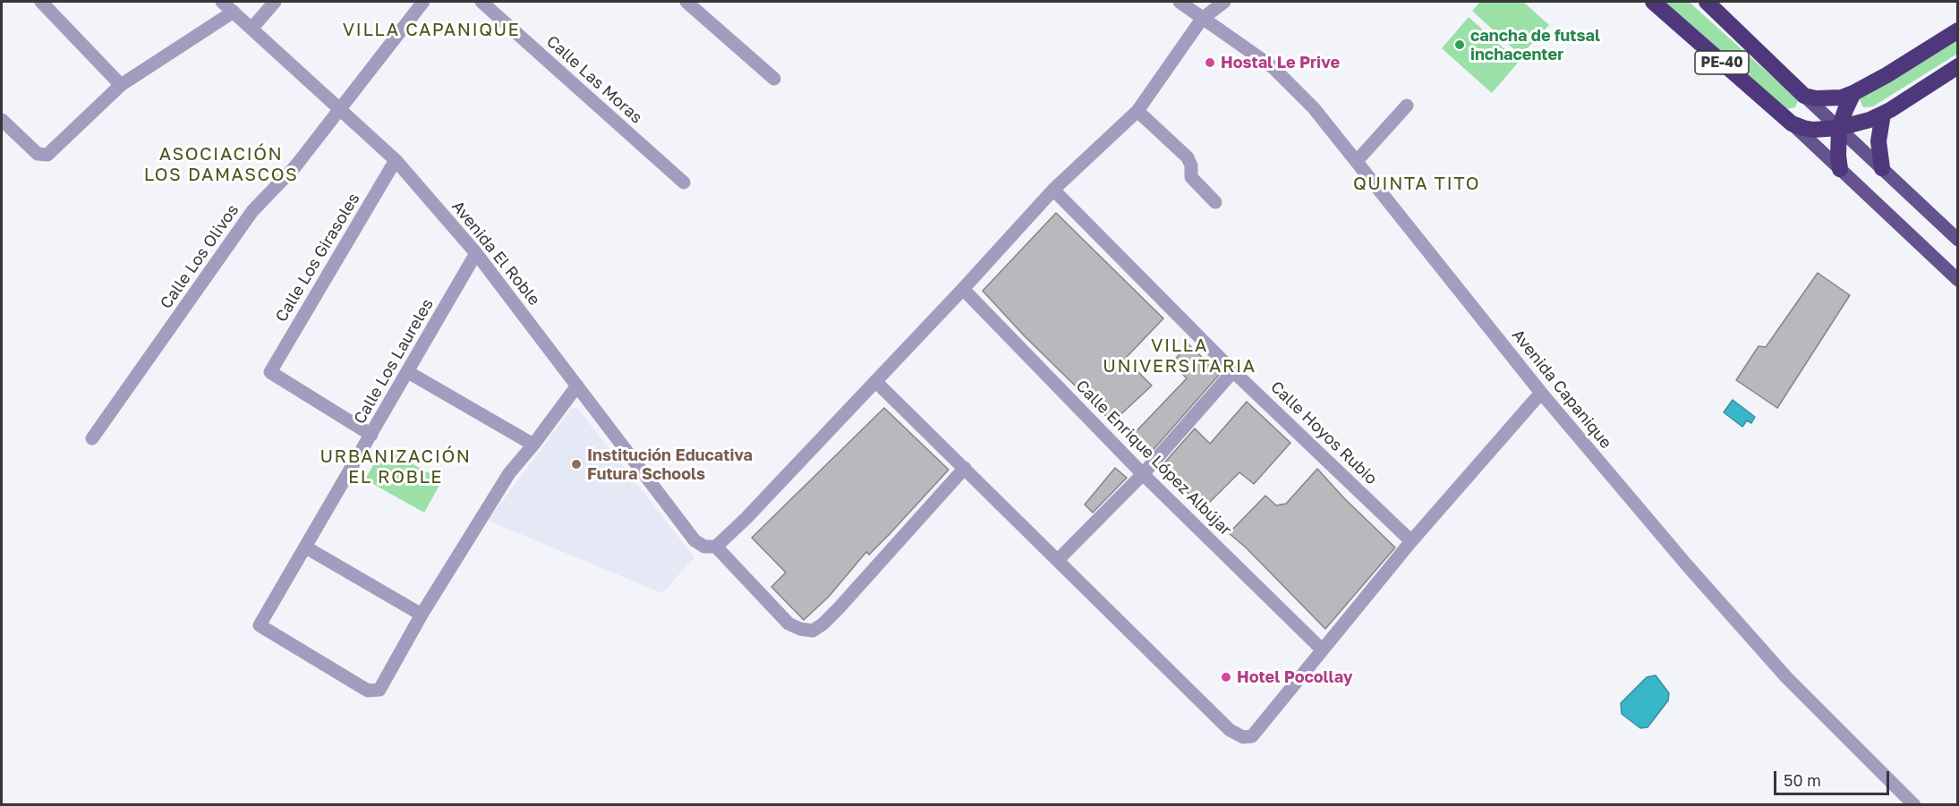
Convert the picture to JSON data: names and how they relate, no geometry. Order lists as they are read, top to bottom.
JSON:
{
  "streets": {
    "highway": ["PE-40"],
    "street": [
      "Calle Las Moras",
      "Avenida El Roble",
      "Calle Los Olivos",
      "Calle Los Girasoles",
      "Calle Los Laureles",
      "Avenida Capanique",
      "Calle Hoyos Rubio",
      "Calle Enrique López Albújar"
    ]
  },
  "crossings": [
    ["Avenida El Roble", "Calle Los Olivos"],
    ["Avenida El Roble", "Calle Los Girasoles"],
    ["Avenida El Roble", "Calle Los Laureles"],
    ["Calle Los Girasoles", "Calle Los Laureles"]
  ],
  "districts": [
    "VILLA CAPANIQUE",
    "ASOCIACIÓN LOS DAMASCOS",
    "QUINTA TITO",
    "VILLA UNIVERSITARIA",
    "URBANIZACIÓN EL ROBLE"
  ],
  "places": [
    "cancha de futsal inchacenter",
    "Hostal Le Prive",
    "Institución Educativa Futura Schools",
    "Hotel Pocollay"
  ],
  "scale_bar": "50 m"
}
